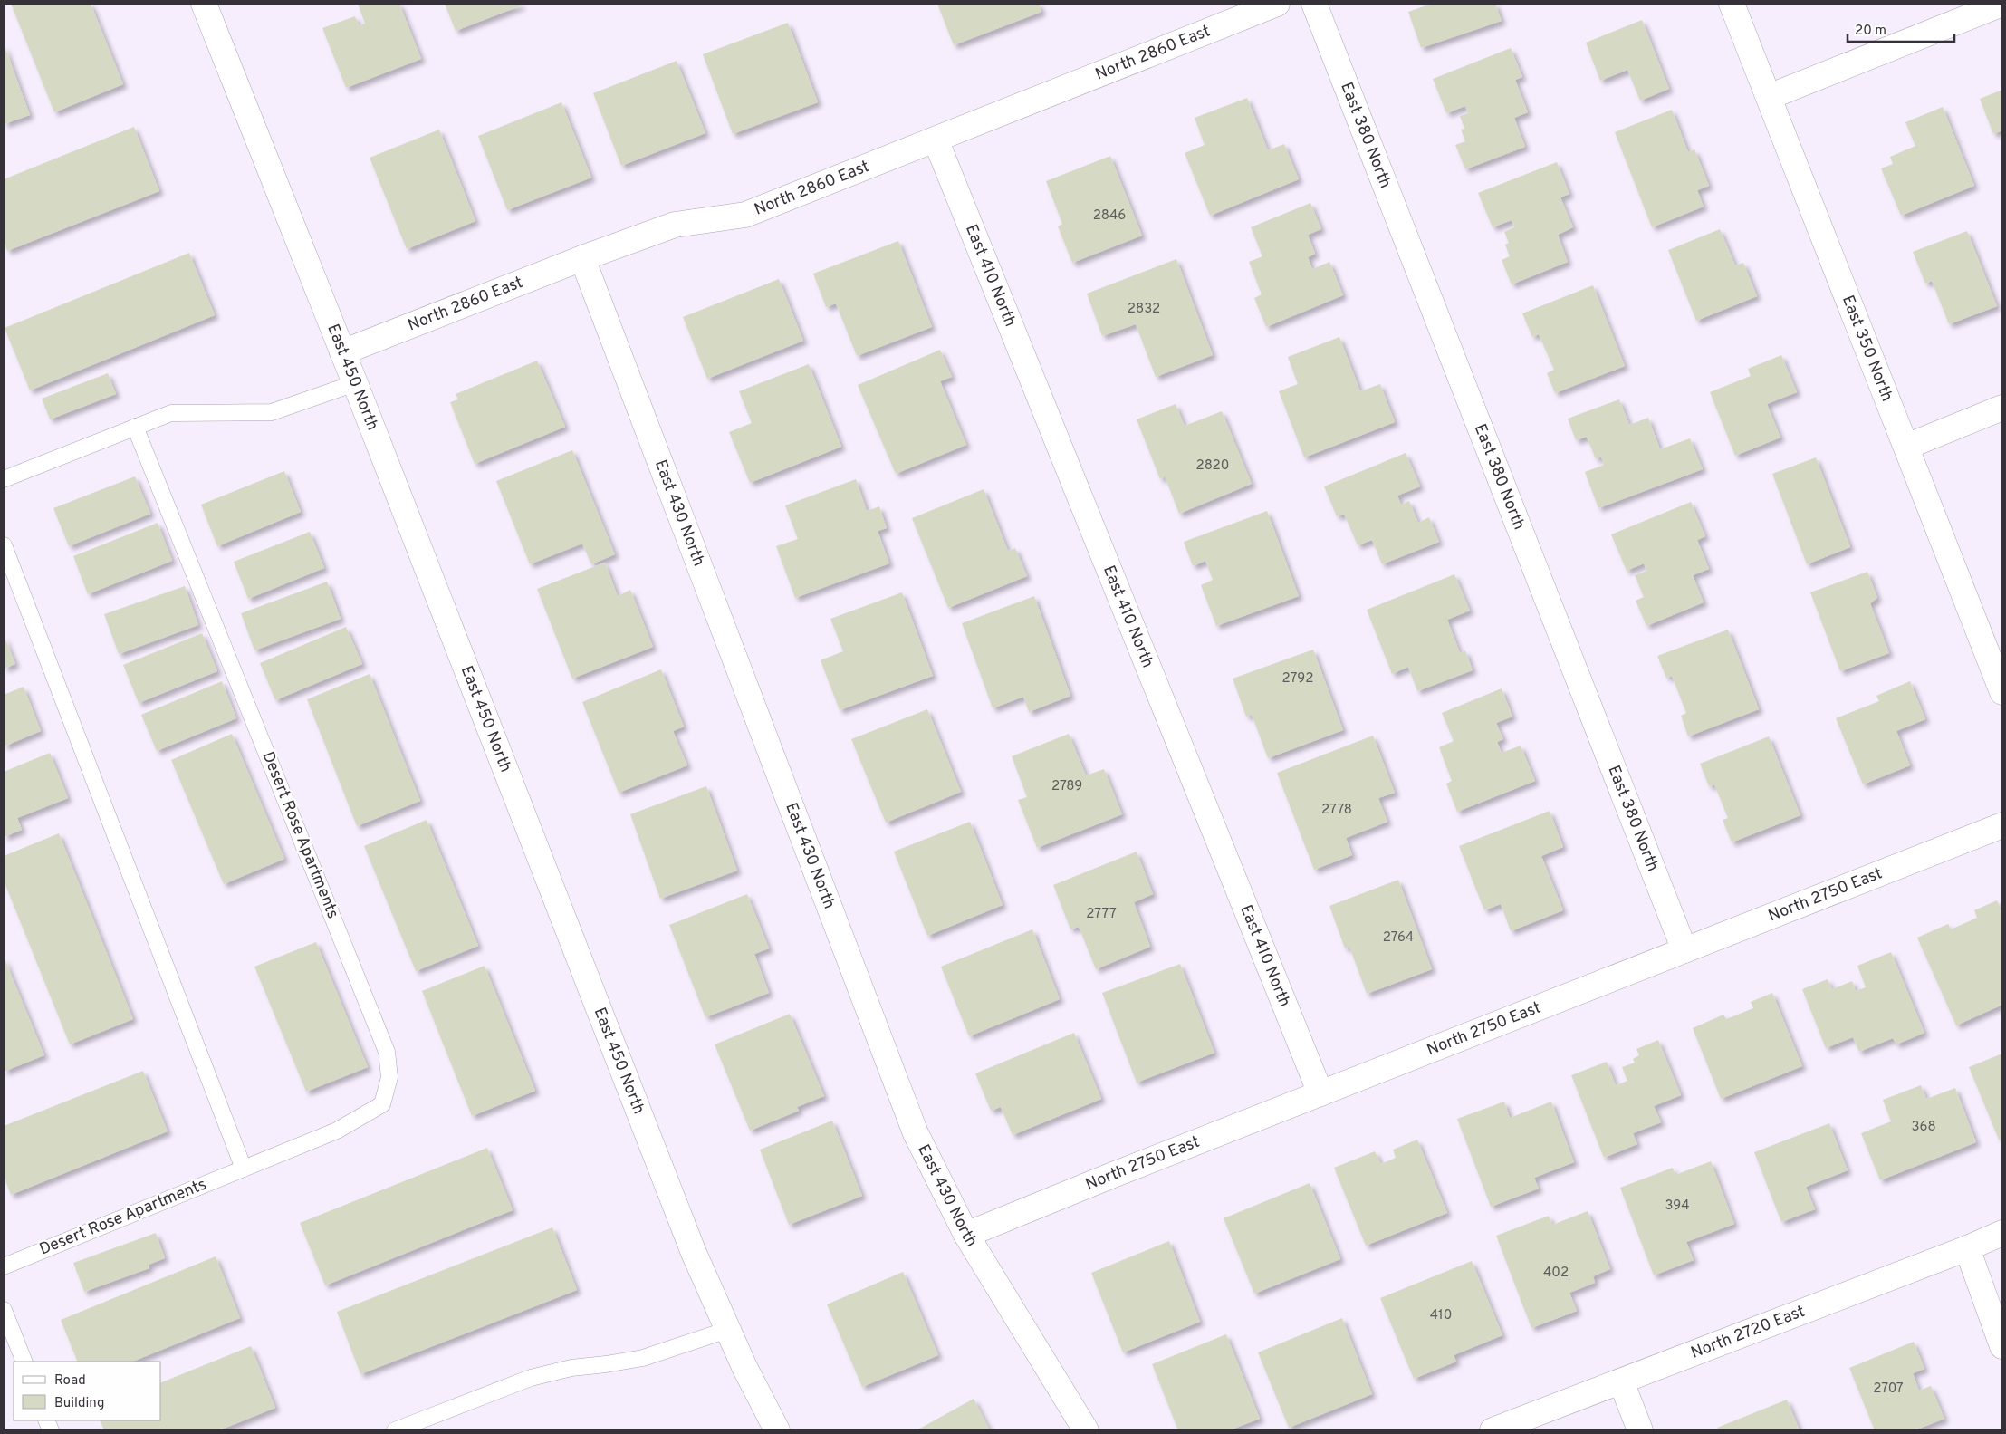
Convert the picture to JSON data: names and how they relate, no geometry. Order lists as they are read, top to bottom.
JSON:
{
  "streets": {
    "street": [
      "North 2860 East",
      "East 380 North",
      "East 410 North",
      "East 350 North",
      "East 450 North",
      "East 430 North",
      "North 2750 East",
      "North 2720 East"
    ],
    "lane": ["Desert Rose Apartments"]
  },
  "crossings": [
    ["North 2860 East", "East 410 North"],
    ["North 2860 East", "East 450 North"],
    ["North 2860 East", "East 430 North"],
    ["East 380 North", "North 2750 East"],
    ["East 410 North", "North 2750 East"],
    ["East 430 North", "North 2750 East"]
  ],
  "house_numbers": [
    "2846",
    "2832",
    "2820",
    "2792",
    "2789",
    "2778",
    "2777",
    "2764",
    "368",
    "394",
    "402",
    "410",
    "2707"
  ],
  "legend": ["Road", "Building"],
  "scale_bar": "20 m"
}
